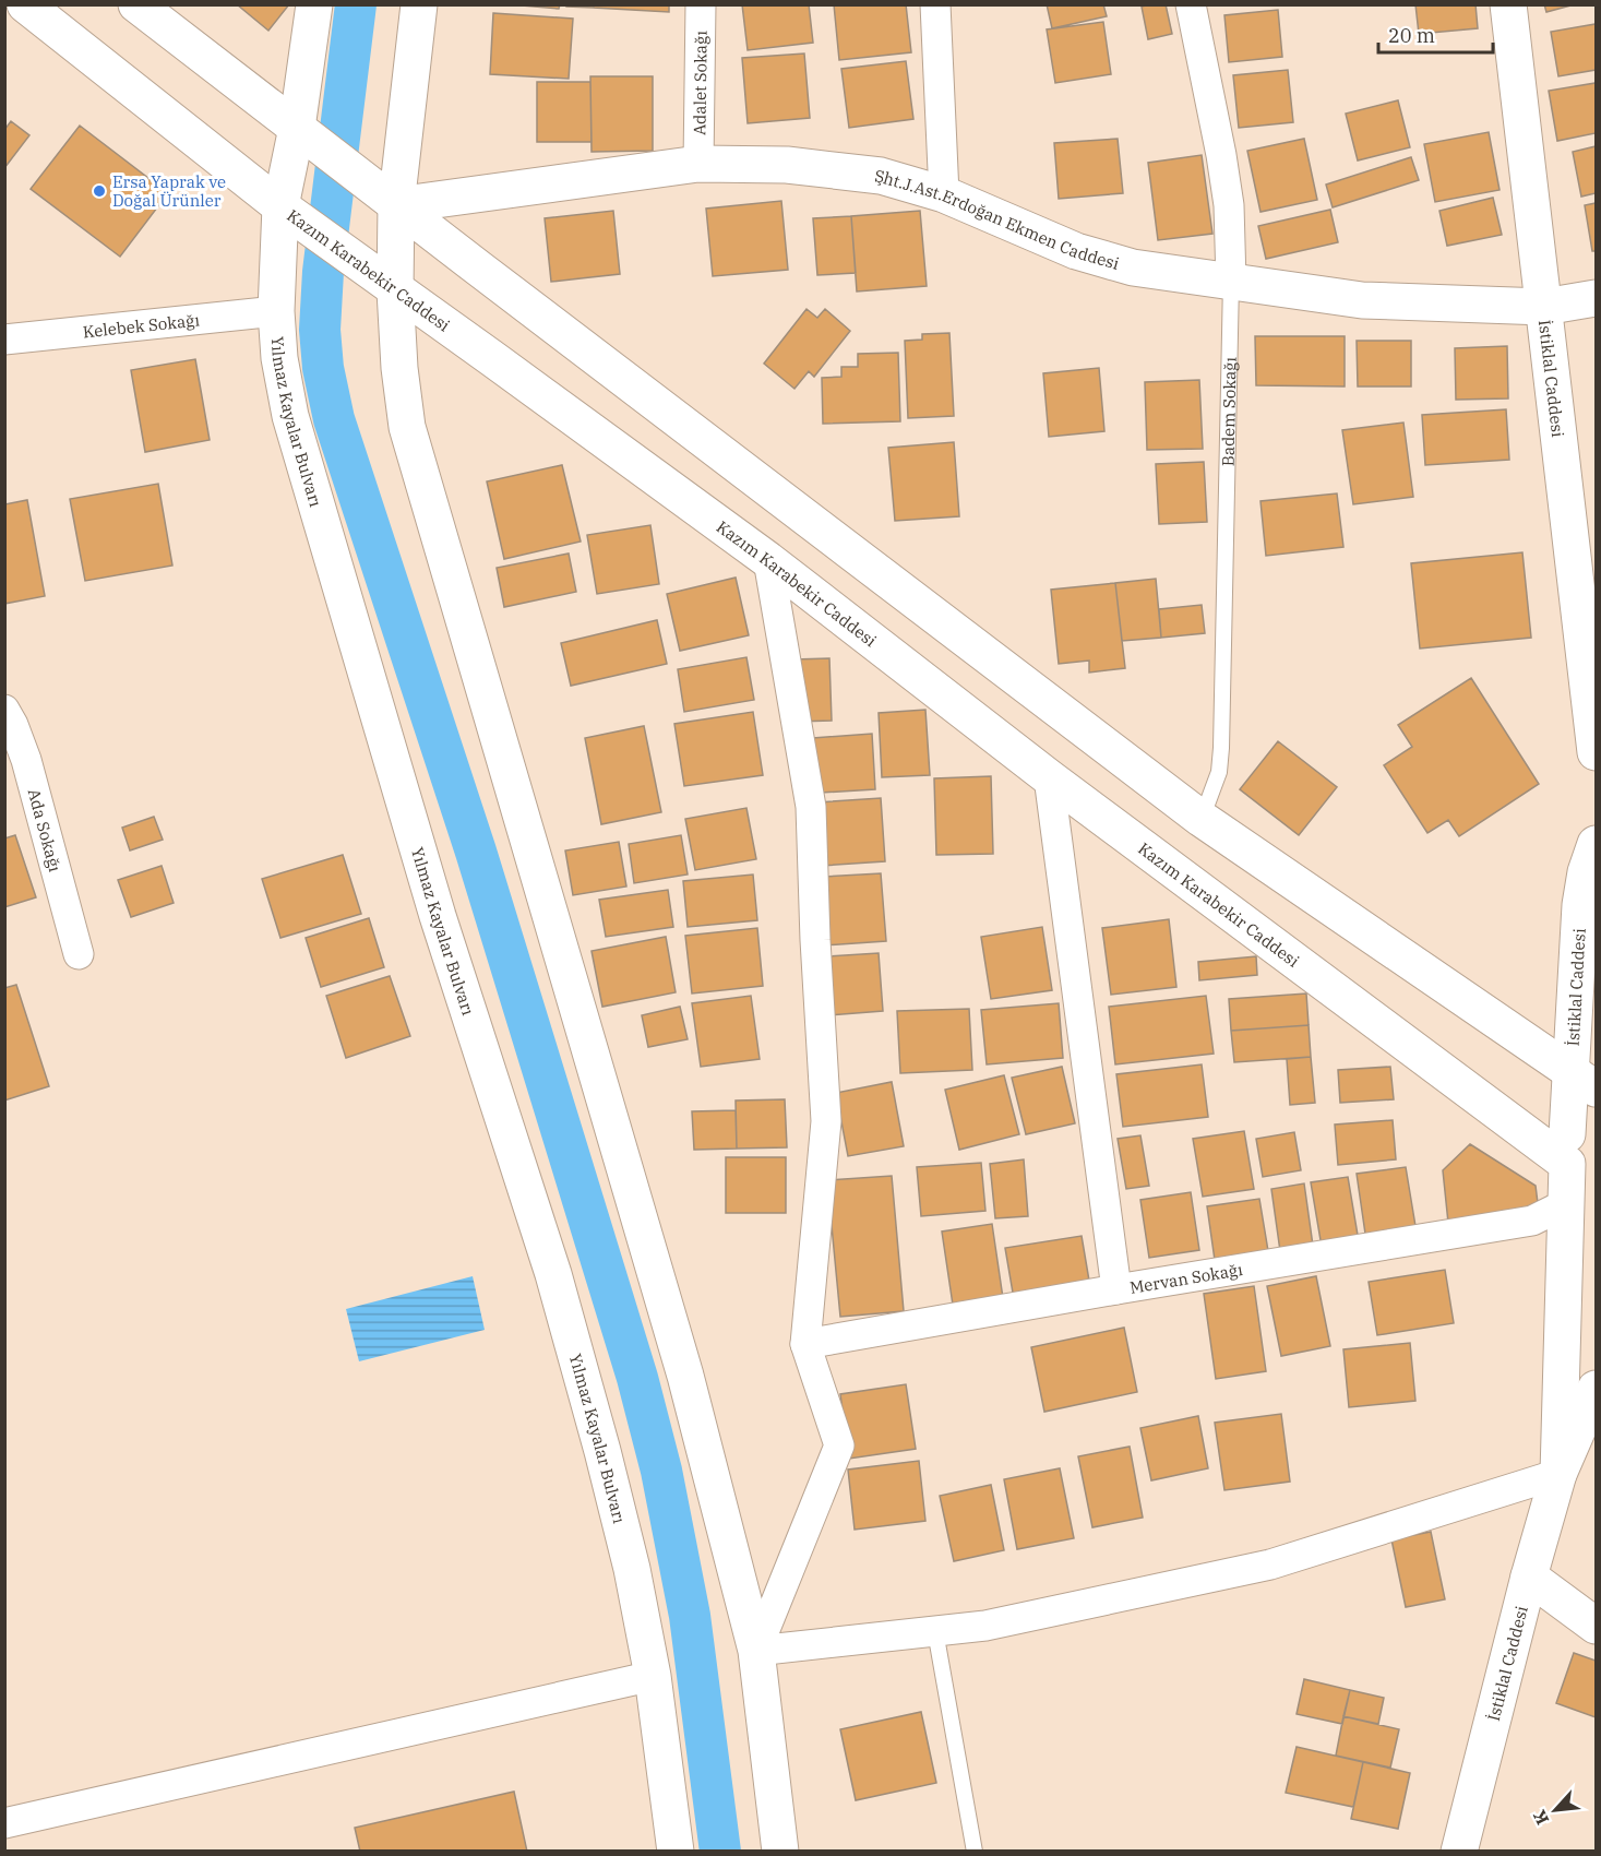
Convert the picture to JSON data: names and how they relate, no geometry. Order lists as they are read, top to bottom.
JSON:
{
  "streets": {
    "street": [
      "Adalet Sokağı",
      "Şht.J.Ast.Erdoğan Ekmen Caddesi",
      "Kazım Karabekir Caddesi",
      "Kelebek Sokağı",
      "İstiklal Caddesi",
      "Badem Sokağı",
      "Yılmaz Kayalar Bulvarı",
      "Ada Sokağı",
      "Mervan Sokağı"
    ]
  },
  "crossings": [
    ["Adalet Sokağı", "Şht.J.Ast.Erdoğan Ekmen Caddesi"],
    ["Şht.J.Ast.Erdoğan Ekmen Caddesi", "İstiklal Caddesi"],
    ["Şht.J.Ast.Erdoğan Ekmen Caddesi", "Badem Sokağı"],
    ["Kazım Karabekir Caddesi", "İstiklal Caddesi"],
    ["Kazım Karabekir Caddesi", "Yılmaz Kayalar Bulvarı"],
    ["Kazım Karabekir Caddesi", "Mervan Sokağı"],
    ["Kelebek Sokağı", "Yılmaz Kayalar Bulvarı"],
    ["İstiklal Caddesi", "Mervan Sokağı"]
  ],
  "places": ["Ersa Yaprak ve Doğal Ürünler"],
  "scale_bar": "20 m",
  "north": "bottom left"
}
